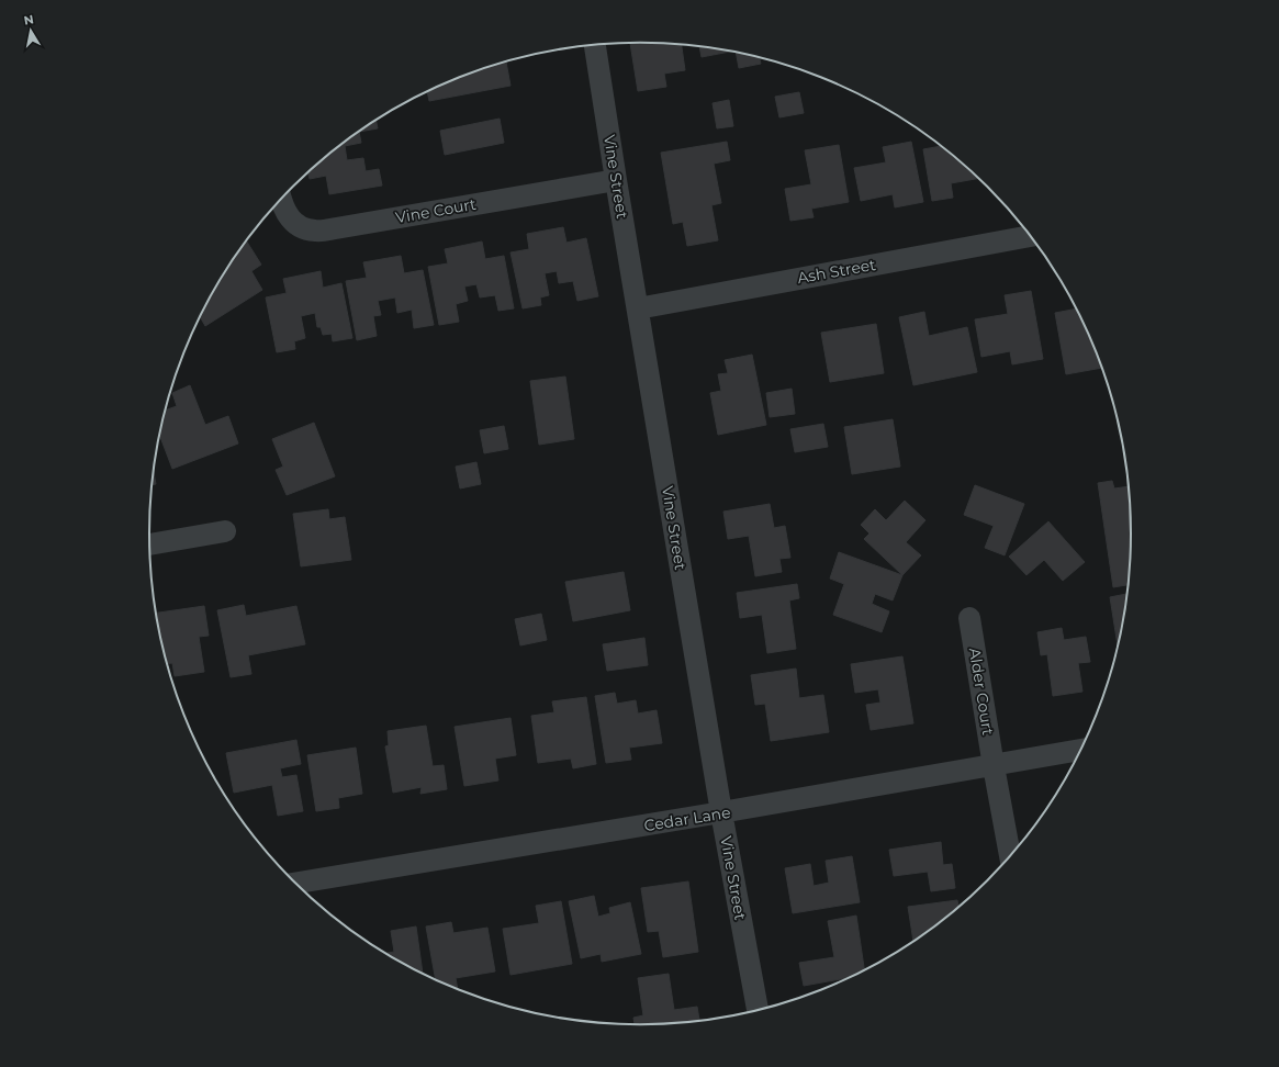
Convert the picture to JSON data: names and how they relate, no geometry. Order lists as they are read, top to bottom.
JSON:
{
  "streets": {
    "street": [
      "Vine Street",
      "Vine Court",
      "Ash Street",
      "Alder Court",
      "Cedar Lane"
    ]
  },
  "crossings": [
    ["Vine Street", "Vine Court"],
    ["Vine Street", "Ash Street"],
    ["Vine Street", "Cedar Lane"],
    ["Alder Court", "Cedar Lane"]
  ],
  "north": "top"
}
